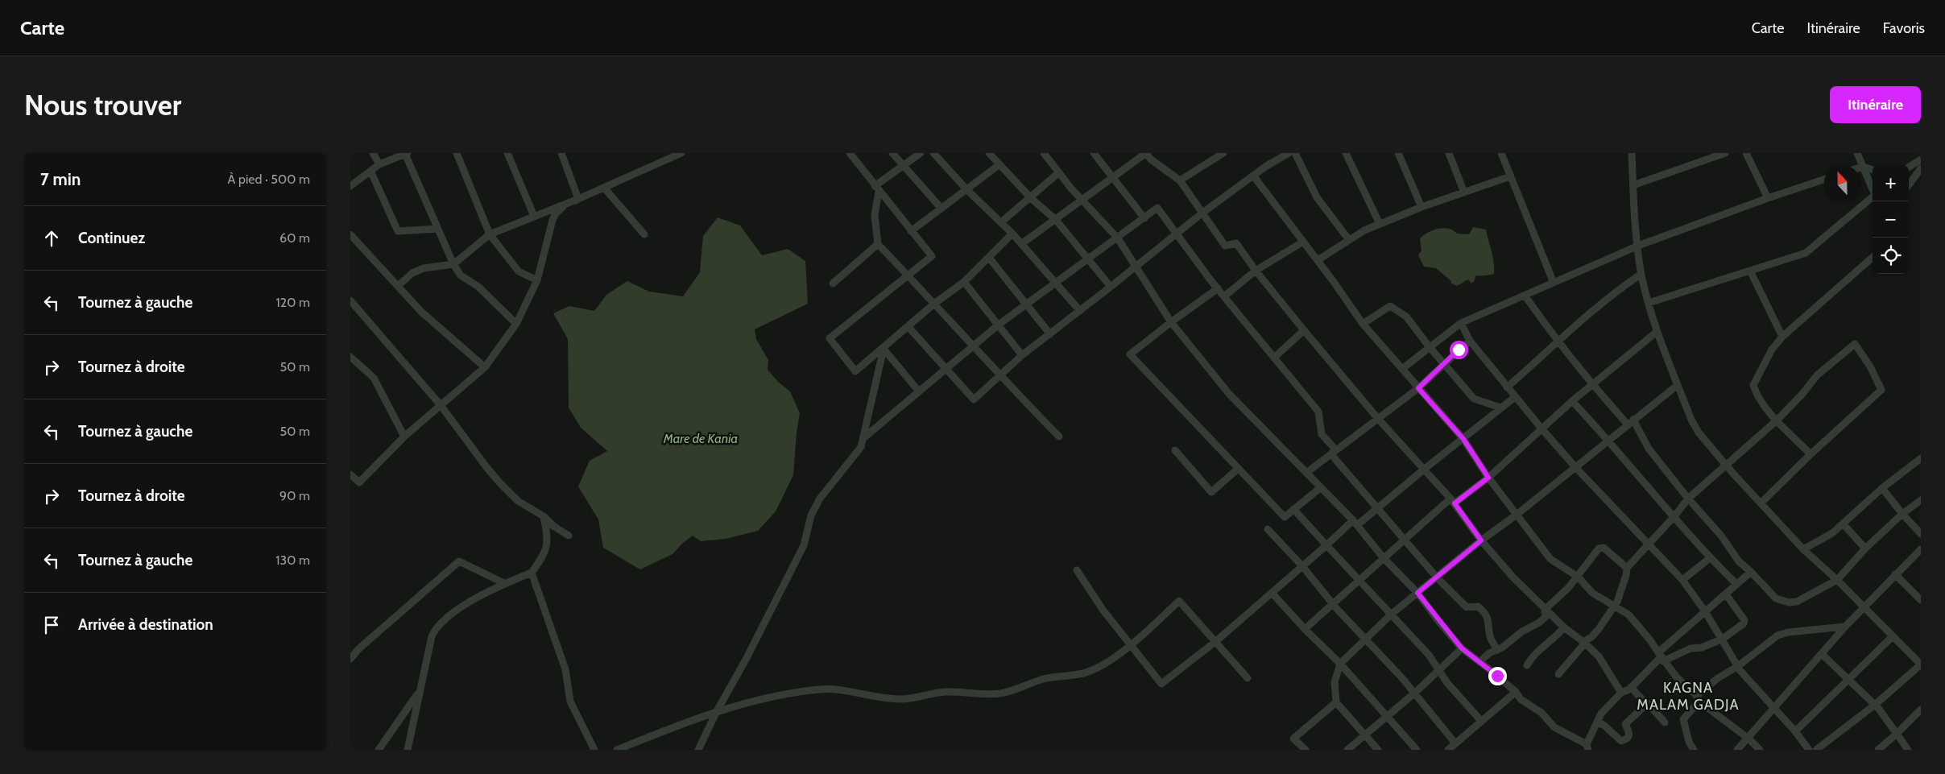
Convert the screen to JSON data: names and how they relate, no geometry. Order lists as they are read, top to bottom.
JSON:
{
  "districts": ["KAGNA MALAM GADJA"],
  "water": ["Mare de Kania"],
  "north": "top",
  "page": {
    "header": "Carte",
    "nav": ["Carte", "Itinéraire", "Favoris"],
    "buttons": "Itinéraire",
    "title": "Nous trouver",
    "heading": ["7 min", "À pied · 500 m"],
    "map_buttons": ["+", "−"],
    "list": [
      ["Continuez", "60 m"],
      ["Tournez à gauche", "120 m"],
      ["Tournez à droite", "50 m"],
      ["Tournez à gauche", "50 m"],
      ["Tournez à droite", "90 m"],
      ["Tournez à gauche", "130 m"],
      "Arrivée à destination"
    ]
  }
}
